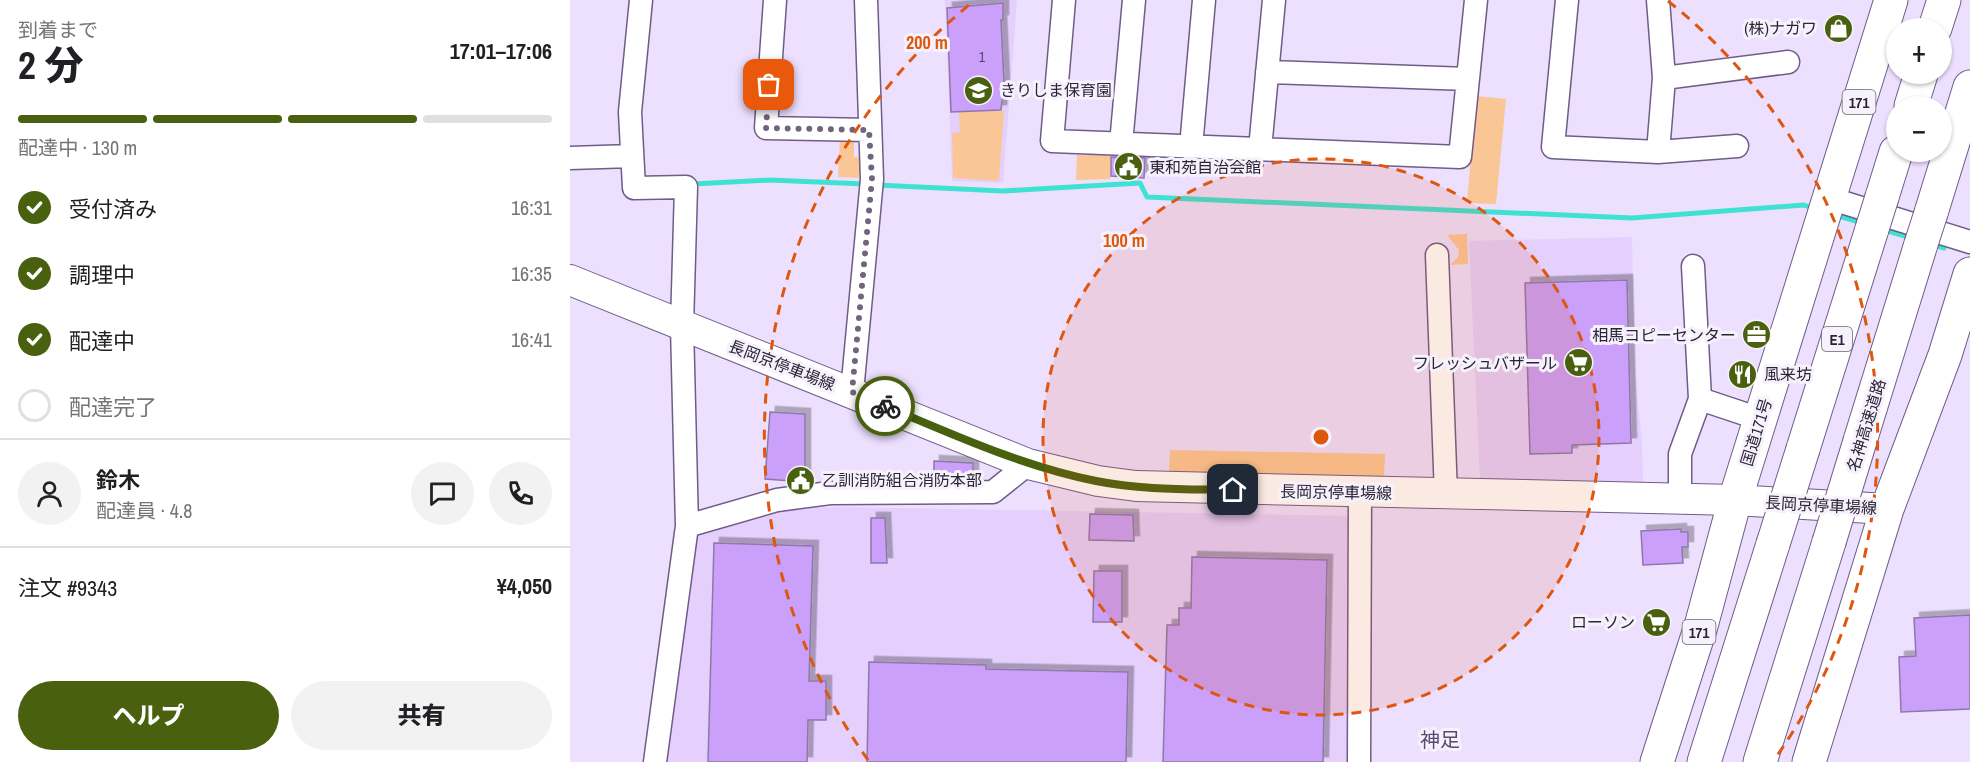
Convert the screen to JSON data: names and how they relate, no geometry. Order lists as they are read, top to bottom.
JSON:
{
  "streets": {
    "highway": [
      "171",
      "E1",
      "名神高速道路",
      "国道171号"
    ],
    "main road": ["長岡京停車場線"]
  },
  "crossings": [
    ["長岡京停車場線", "国道171号"]
  ],
  "districts": ["神足"],
  "places": {
    "shop": ["(株)ナガワ"],
    "school or university": ["きりしま保育園"],
    "public building": ["東和苑自治会館", "乙訓消防組合消防本部"],
    "office": ["相馬コピーセンター"],
    "supermarket": ["フレッシュバザール", "ローソン"],
    "restaurant": ["風来坊"]
  },
  "house_numbers": ["1"],
  "page": {
    "heading": ["2 分", "到着まで", "17:01–17:06"],
    "panel": [
      "鈴木",
      "配達員 · 4.8",
      "注文 #9343",
      "¥4,050"
    ],
    "map_buttons": ["+", "−"],
    "bar": "配達中 · 130 m",
    "list": [
      ["受付済み", "16:31"],
      ["調理中", "16:35"],
      ["配達中", "16:41"],
      "配達完了"
    ],
    "buttons": ["ヘルプ", "共有"]
  },
  "rings": ["200 m", "100 m"]
}
